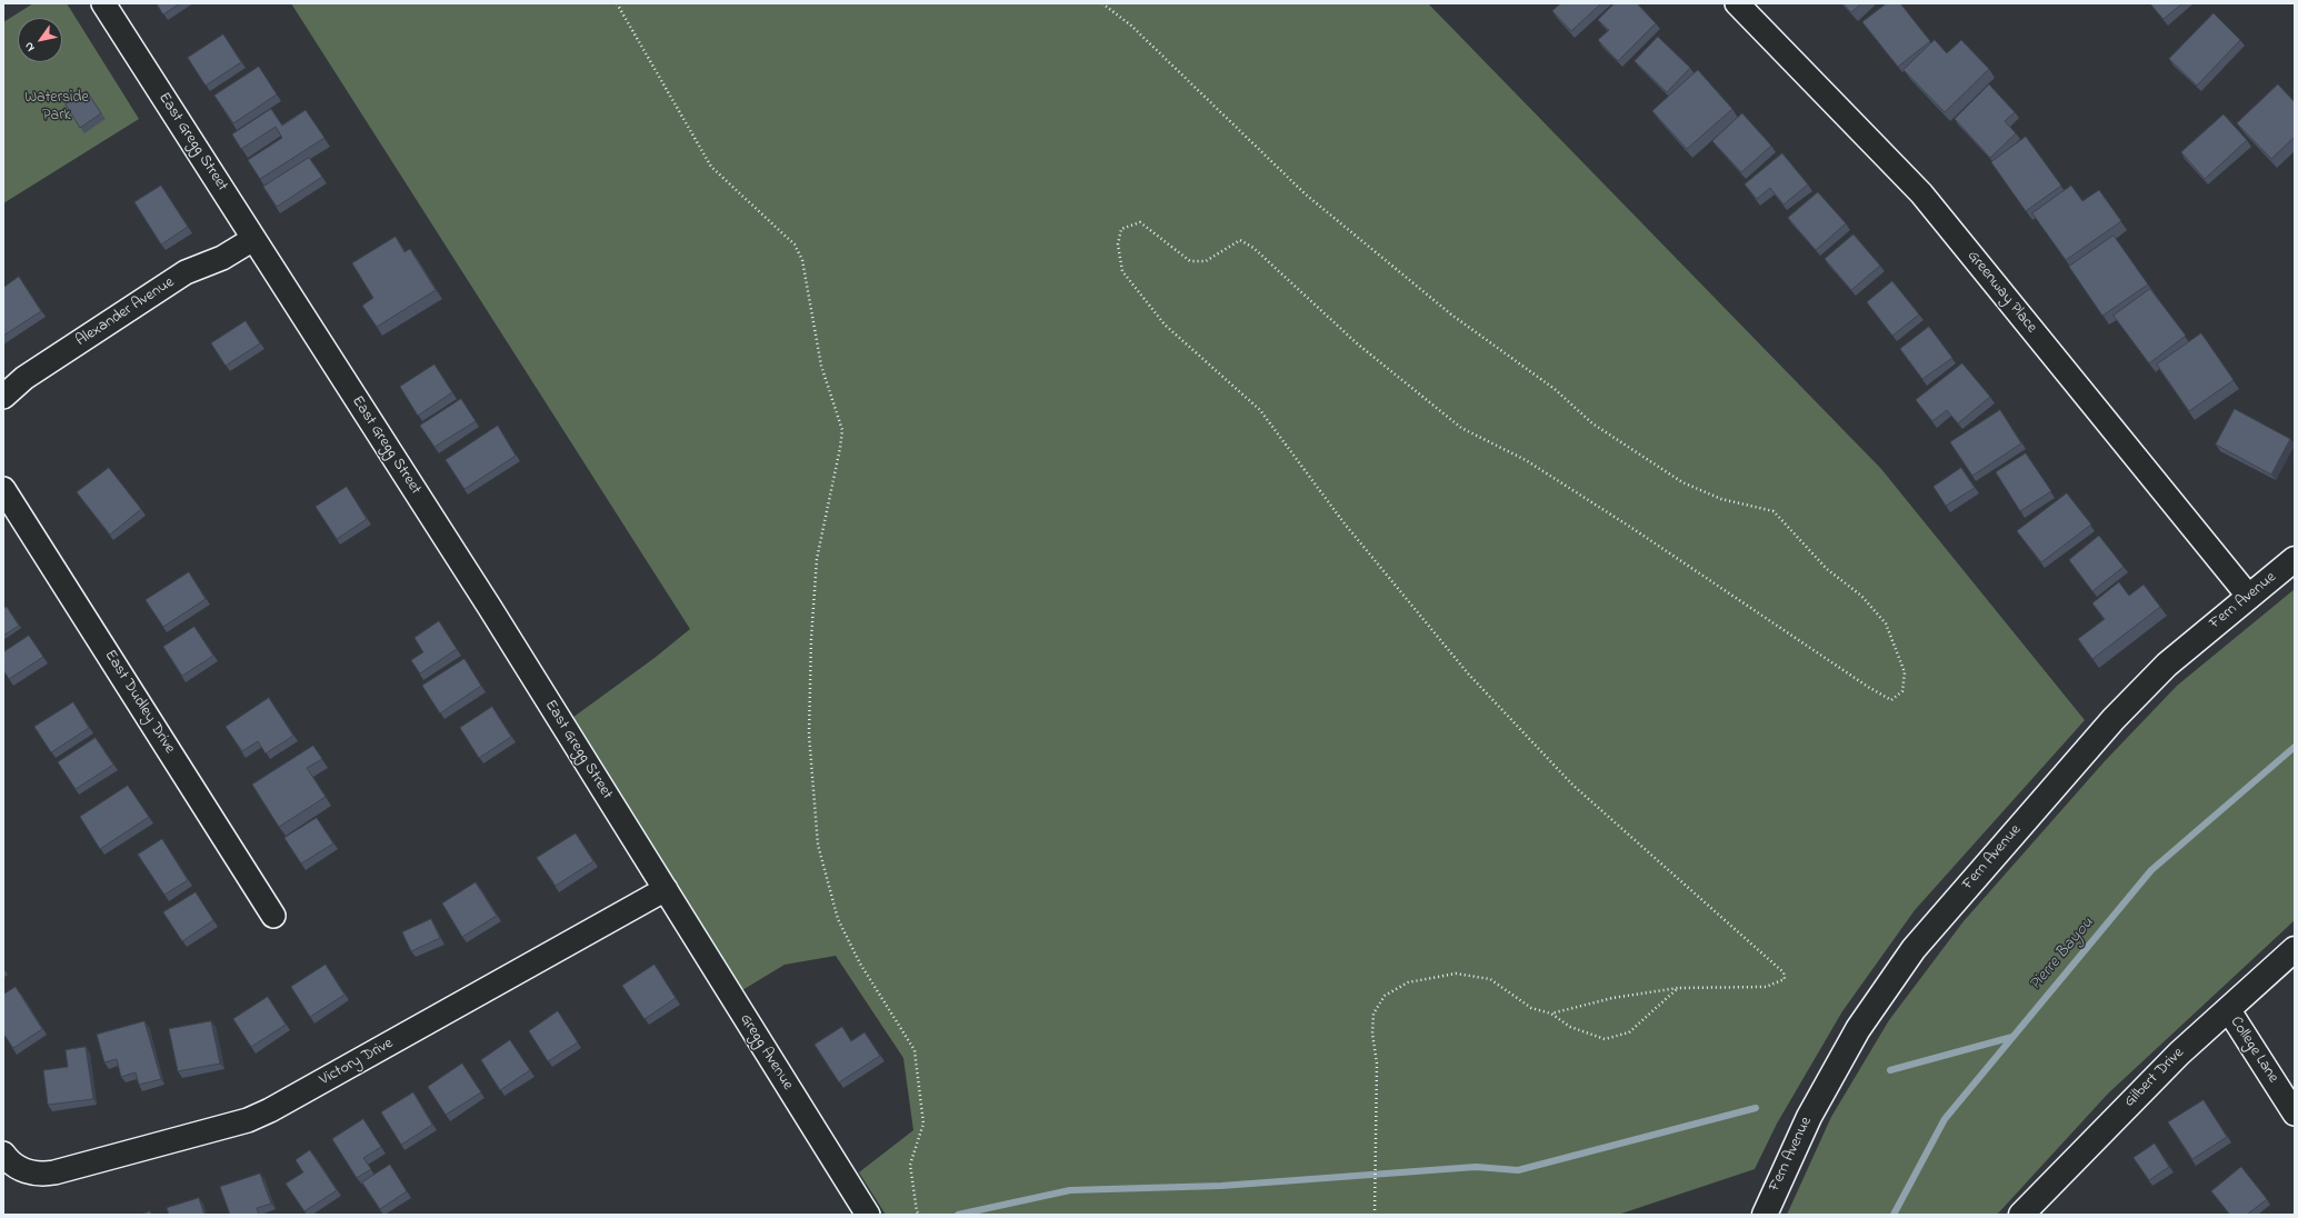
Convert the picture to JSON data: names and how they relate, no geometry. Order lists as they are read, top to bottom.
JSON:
{
  "streets": {
    "street": [
      "East Gregg Street",
      "Greenway Place",
      "Alexander Avenue",
      "Fern Avenue",
      "East Dudley Drive",
      "College Lane",
      "Gregg Avenue",
      "Victory Drive",
      "Gilbert Drive"
    ]
  },
  "crossings": [
    ["East Gregg Street", "Alexander Avenue"],
    ["East Gregg Street", "Gregg Avenue"],
    ["East Gregg Street", "Victory Drive"],
    ["Greenway Place", "Fern Avenue"],
    ["College Lane", "Gilbert Drive"],
    ["Gregg Avenue", "Victory Drive"]
  ],
  "water": ["Pierre Bayou"],
  "parks": ["Waterside Park"],
  "north": "bottom left"
}
